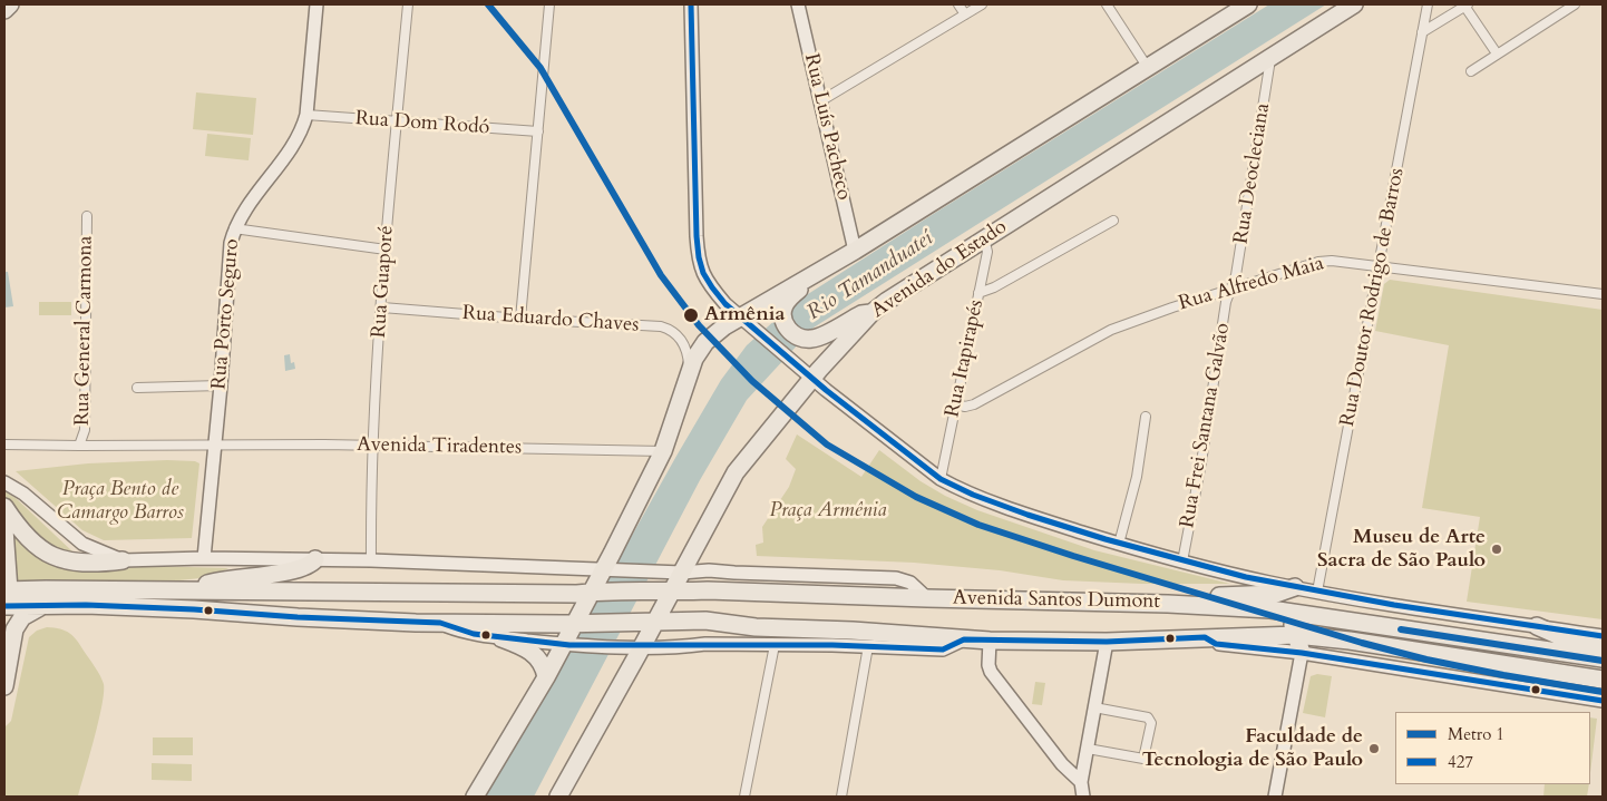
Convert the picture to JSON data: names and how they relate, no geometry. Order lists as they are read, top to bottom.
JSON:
{
  "streets": {
    "highway": ["Avenida do Estado", "Avenida Santos Dumont"],
    "main road": ["Rua Luís Pacheco", "Rua Porto Seguro"],
    "street": [
      "Rua Dom Rodó",
      "Rua Deocleciana",
      "Rua Guaporé",
      "Rua Alfredo Maia",
      "Rua Doutor Rodrigo de Barros",
      "Rua Eduardo Chaves",
      "Rua General Carmona",
      "Rua Itapirapés",
      "Rua Frei Santana Galvão",
      "Avenida Tiradentes"
    ]
  },
  "crossings": [
    ["Rua Dom Rodó", "Rua Guaporé"],
    ["Rua Dom Rodó", "Rua Porto Seguro"],
    ["Rua Deocleciana", "Avenida do Estado"],
    ["Rua Deocleciana", "Rua Alfredo Maia"],
    ["Rua Deocleciana", "Rua Frei Santana Galvão"],
    ["Avenida do Estado", "Rua Itapirapés"],
    ["Avenida do Estado", "Avenida Santos Dumont"],
    ["Rua Guaporé", "Rua Eduardo Chaves"],
    ["Rua Guaporé", "Avenida Tiradentes"],
    ["Rua Guaporé", "Avenida Santos Dumont"],
    ["Rua Alfredo Maia", "Rua Doutor Rodrigo de Barros"],
    ["Rua Alfredo Maia", "Rua Itapirapés"],
    ["Rua Alfredo Maia", "Rua Frei Santana Galvão"],
    ["Rua Porto Seguro", "Avenida Tiradentes"]
  ],
  "water": ["Rio Tamanduateí"],
  "parks": ["Praça Bento de Camargo Barros", "Praça Armênia"],
  "places": ["Armênia", "Museu de Arte Sacra de São Paulo", "Faculdade de Tecnologia de São Paulo"],
  "lines": ["metro line 1", "transit line 427"],
  "legend": ["Metro 1", "427"]
}
